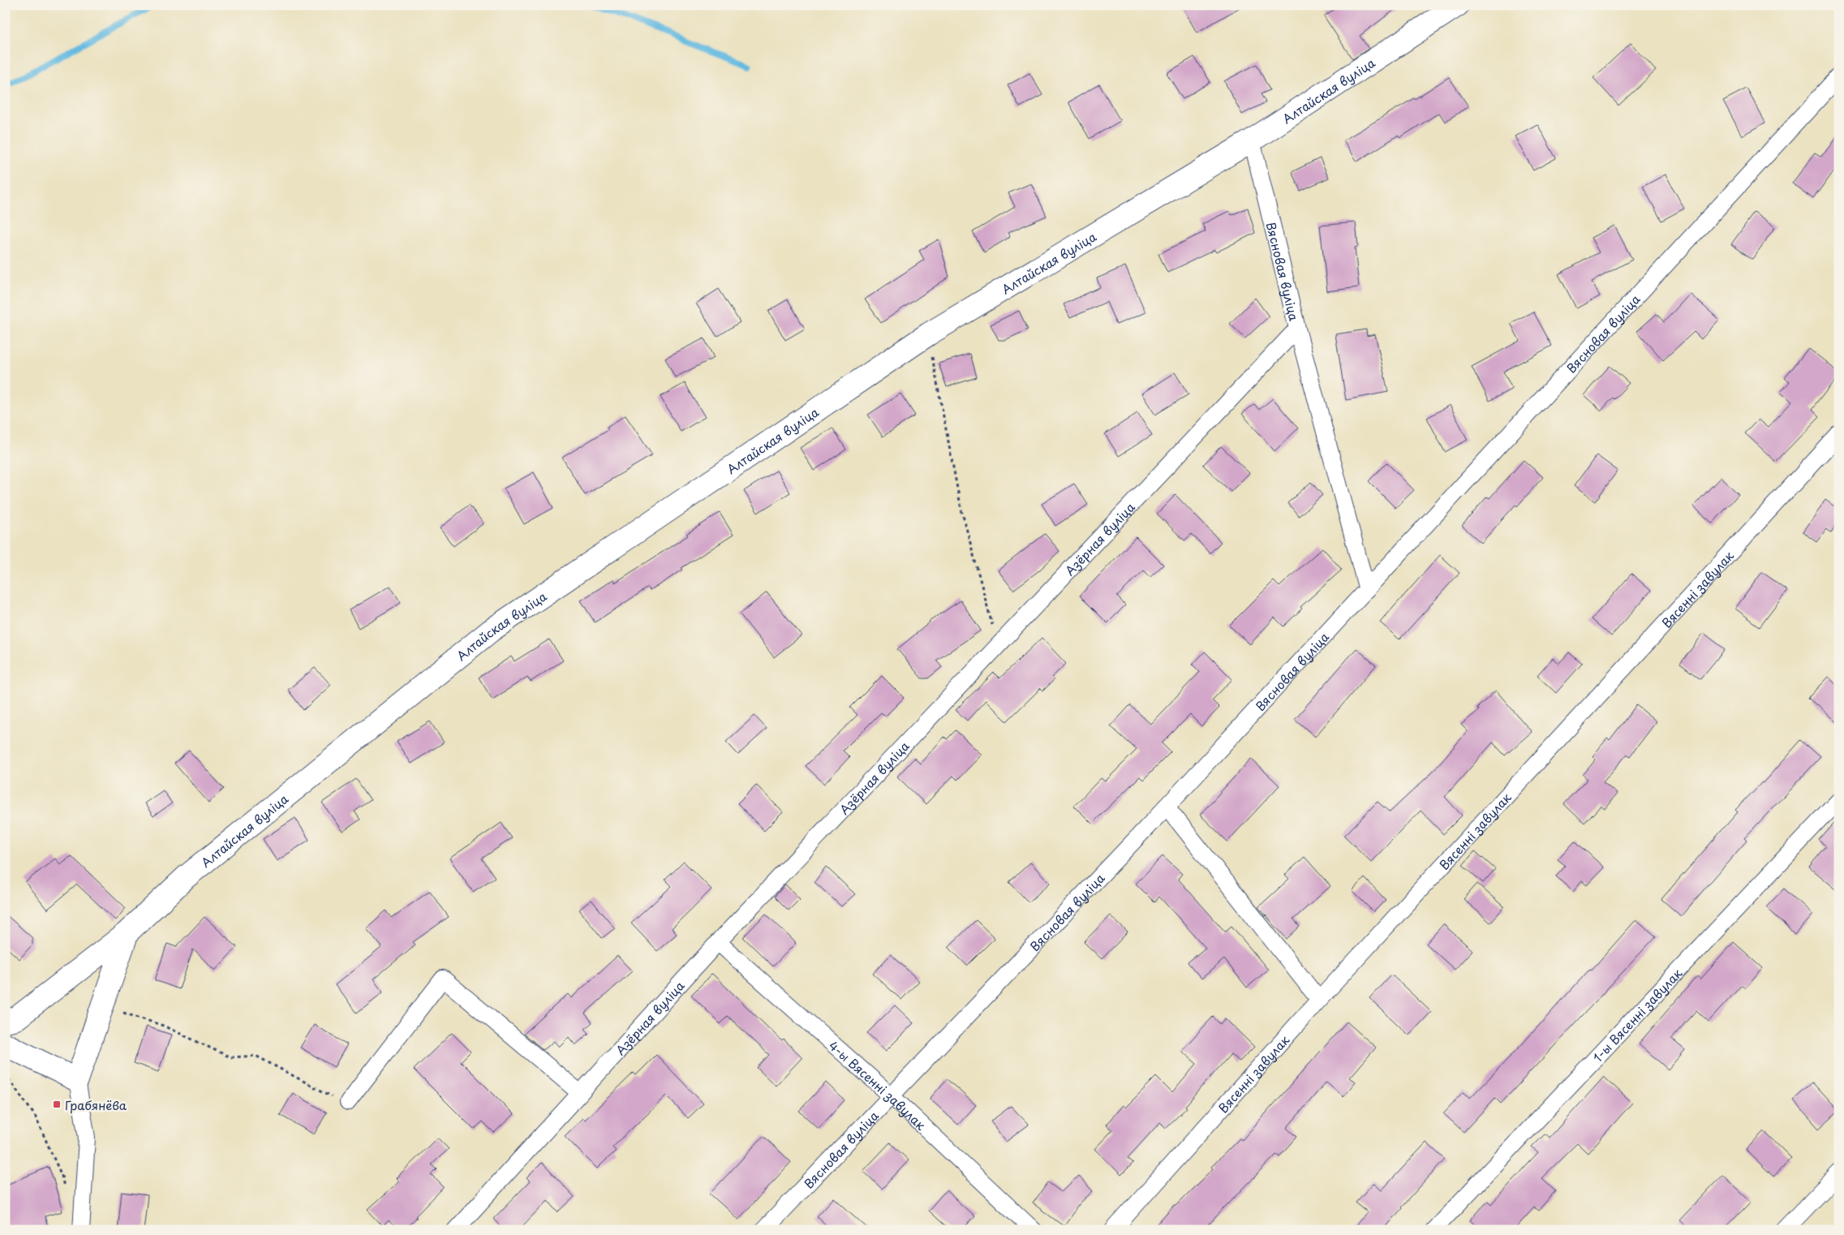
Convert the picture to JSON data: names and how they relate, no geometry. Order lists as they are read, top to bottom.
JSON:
{
  "streets": {
    "main road": ["Алтайская вуліца"],
    "street": [
      "Вясновая вуліца",
      "Азёрная вуліца",
      "Вясенні завулак",
      "1-ы Вясенні завулак",
      "4-ы Вясенні завулак"
    ]
  },
  "crossings": [
    ["Алтайская вуліца", "Вясновая вуліца"],
    ["Вясновая вуліца", "Азёрная вуліца"],
    ["Вясновая вуліца", "4-ы Вясенні завулак"],
    ["Азёрная вуліца", "4-ы Вясенні завулак"]
  ],
  "places": {
    "transit": ["Грабянёва"]
  }
}
